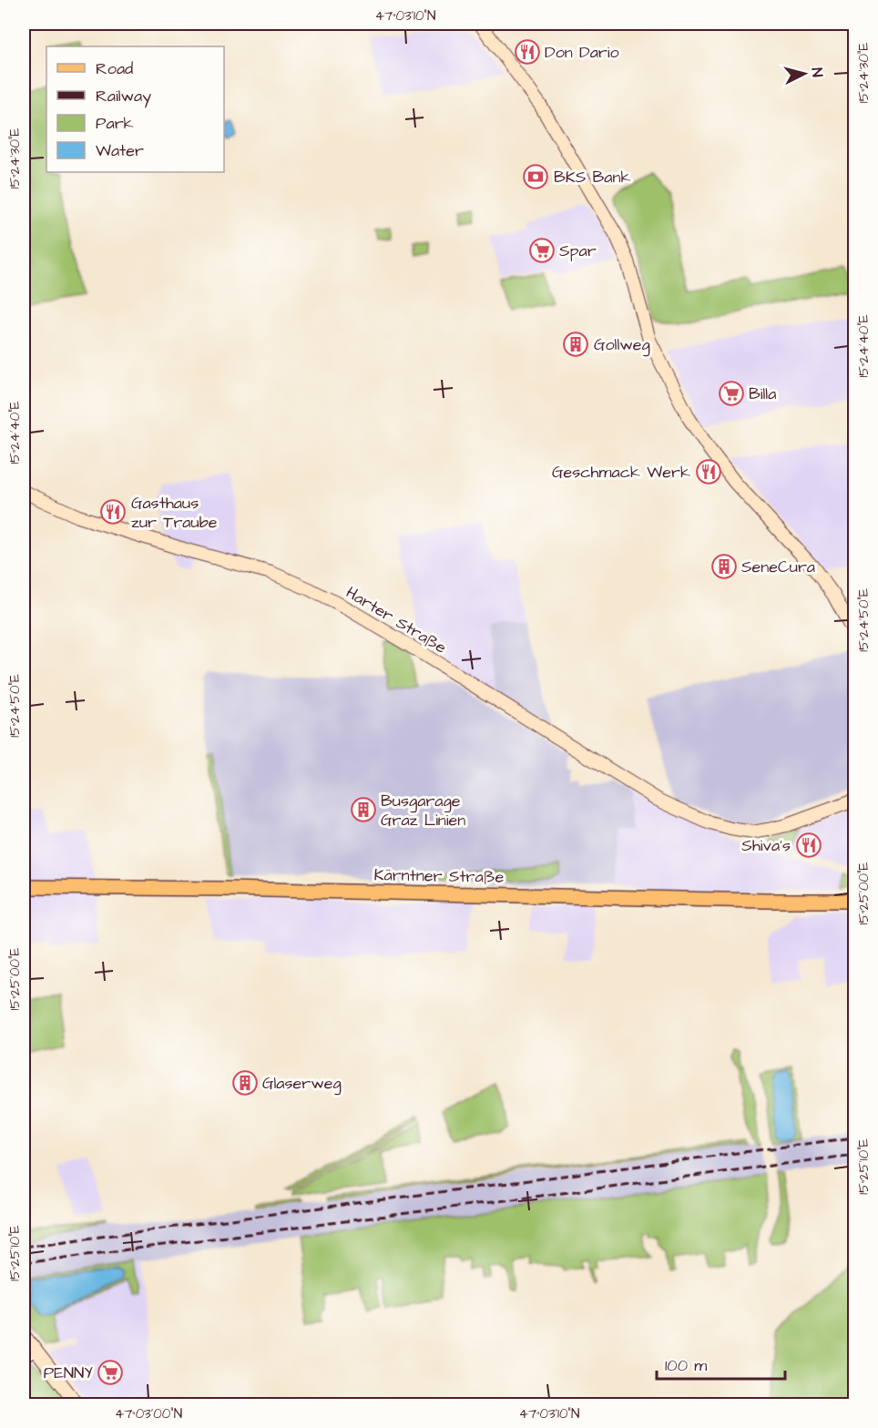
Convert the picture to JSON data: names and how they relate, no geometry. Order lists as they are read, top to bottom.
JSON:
{
  "streets": {
    "main road": ["Harter Straße", "Kärntner Straße"]
  },
  "places": {
    "restaurant": [
      "Don Dario",
      "Geschmack Werk",
      "Gasthaus zur Traube",
      "Shiva's"
    ],
    "bank": ["BKS Bank"],
    "supermarket": ["Spar", "Billa", "PENNY"],
    "building": [
      "Gollweg",
      "SeneCura",
      "Busgarage Graz Linien",
      "Glaserweg"
    ]
  },
  "legend": [
    "Road",
    "Railway",
    "Park",
    "Water"
  ],
  "scale_bar": "100 m",
  "north": "right",
  "coordinates": [
    "47°03'10\"N",
    "15°24'30\"E",
    "15°24'40\"E",
    "15°24'50\"E",
    "15°25'00\"E",
    "15°25'10\"E",
    "47°03'00\"N"
  ]
}
